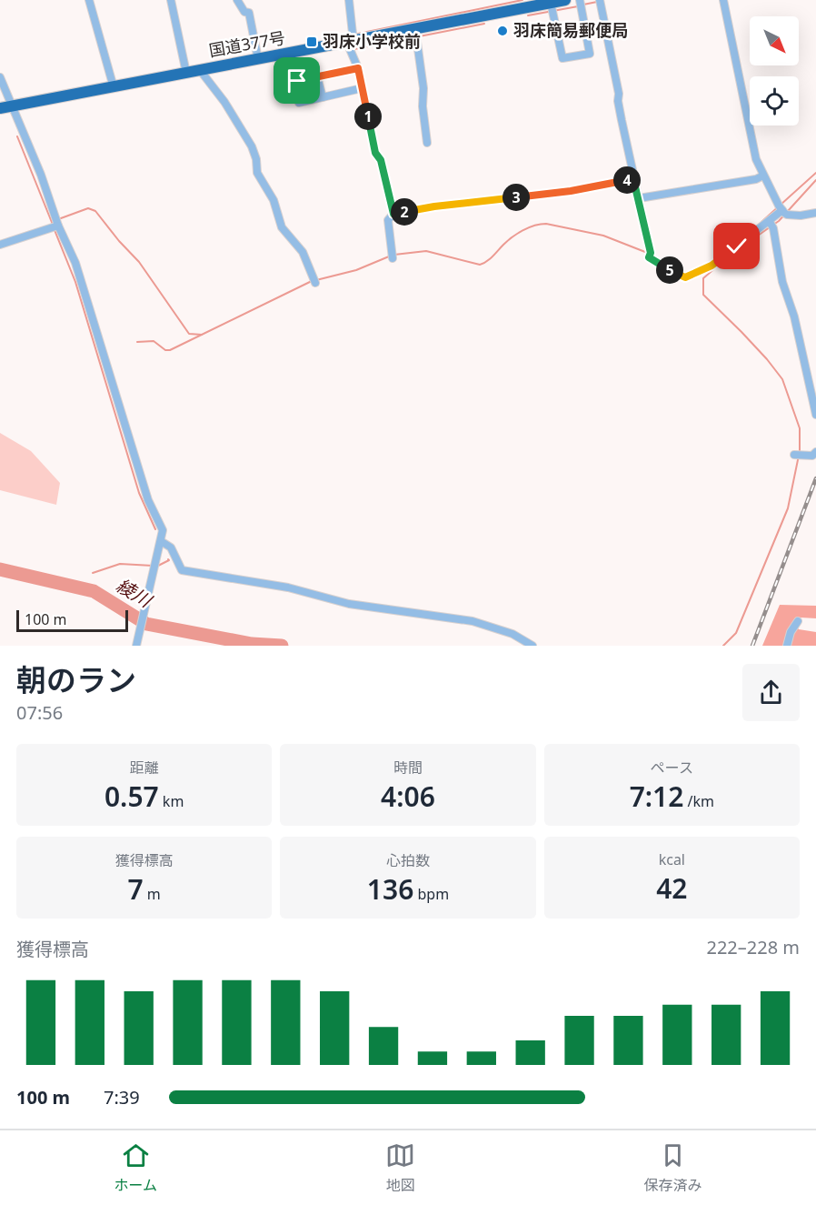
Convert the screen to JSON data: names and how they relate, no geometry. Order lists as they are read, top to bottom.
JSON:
{
  "streets": {
    "highway": ["国道377号"]
  },
  "water": ["綾川"],
  "places": {
    "other": ["羽床簡易郵便局"],
    "transit": ["羽床小学校前"]
  },
  "scale_bar": "100 m",
  "north": "bottom right",
  "page": {
    "pins": [
      "1",
      "4",
      "3",
      "2",
      "5"
    ],
    "scale": "100 m",
    "heading": ["朝のラン", "07:56"],
    "stats": [
      ["距離", "0.57 km"],
      ["時間", "4:06"],
      ["ペース", "7:12 /km"],
      ["獲得標高", "7 m"],
      ["心拍数", "136 bpm"],
      ["kcal", "42"]
    ],
    "chart": ["獲得標高", "222–228 m"],
    "list": [
      {
        "name": "100 m",
        "note": "7:39"
      }
    ],
    "tabs": ["ホーム", "地図", "保存済み"]
  }
}
